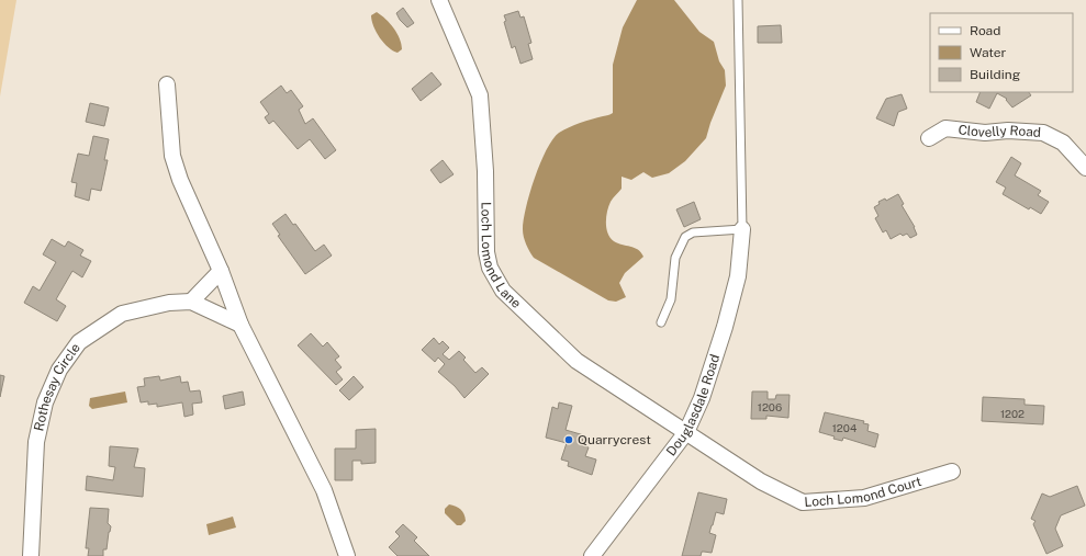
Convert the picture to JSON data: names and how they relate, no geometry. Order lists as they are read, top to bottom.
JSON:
{
  "streets": {
    "street": [
      "Clovelly Road",
      "Loch Lomond Lane",
      "Rothesay Circle",
      "Douglasdale Road",
      "Loch Lomond Court"
    ]
  },
  "crossings": [
    ["Loch Lomond Lane", "Douglasdale Road"],
    ["Loch Lomond Lane", "Loch Lomond Court"],
    ["Douglasdale Road", "Loch Lomond Court"]
  ],
  "places": ["Quarrycrest"],
  "house_numbers": ["1206", "1202", "1204"],
  "legend": ["Road", "Water", "Building"]
}
